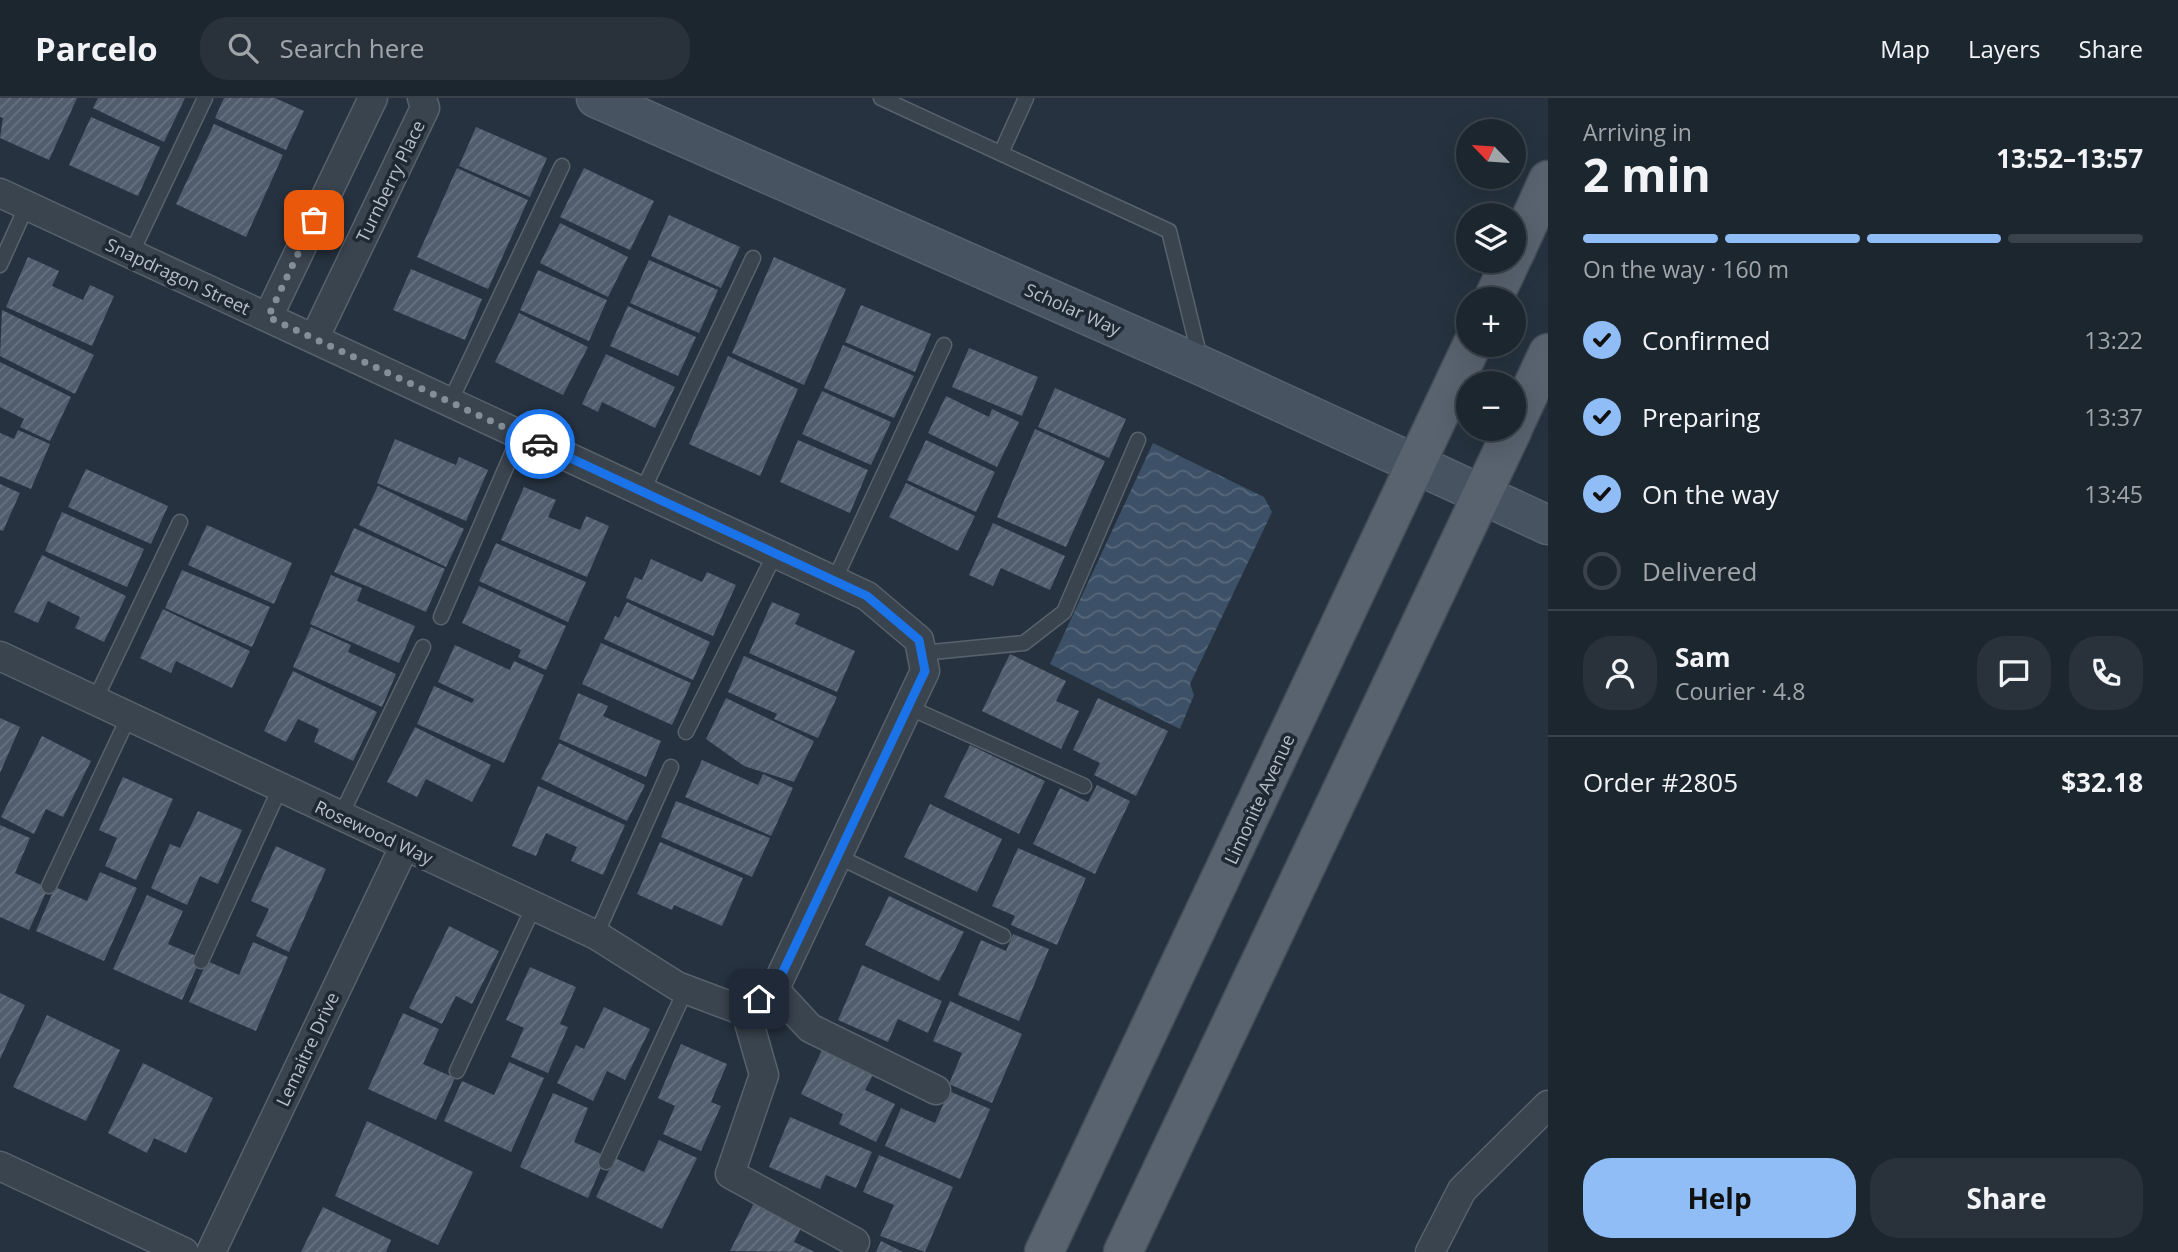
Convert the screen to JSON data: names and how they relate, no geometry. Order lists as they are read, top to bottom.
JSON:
{
  "streets": {
    "main road": ["Limonite Avenue"],
    "street": [
      "Turnberry Place",
      "Snapdragon Street",
      "Scholar Way",
      "Rosewood Way",
      "Lemaitre Drive"
    ]
  },
  "crossings": [
    ["Turnberry Place", "Snapdragon Street"],
    ["Scholar Way", "Limonite Avenue"],
    ["Rosewood Way", "Lemaitre Drive"]
  ],
  "north": "top left",
  "page": {
    "header": "Parcelo",
    "search": "Search here",
    "nav": ["Map", "Layers", "Share"],
    "heading": ["2 min", "Arriving in", "13:52–13:57"],
    "panel": [
      "Sam",
      "Courier · 4.8",
      "Order #2805",
      "$32.18"
    ],
    "map_buttons": ["+", "−"],
    "bar": "On the way · 160 m",
    "list": [
      ["Confirmed", "13:22"],
      ["Preparing", "13:37"],
      ["On the way", "13:45"],
      "Delivered"
    ],
    "buttons": ["Help", "Share"]
  }
}
